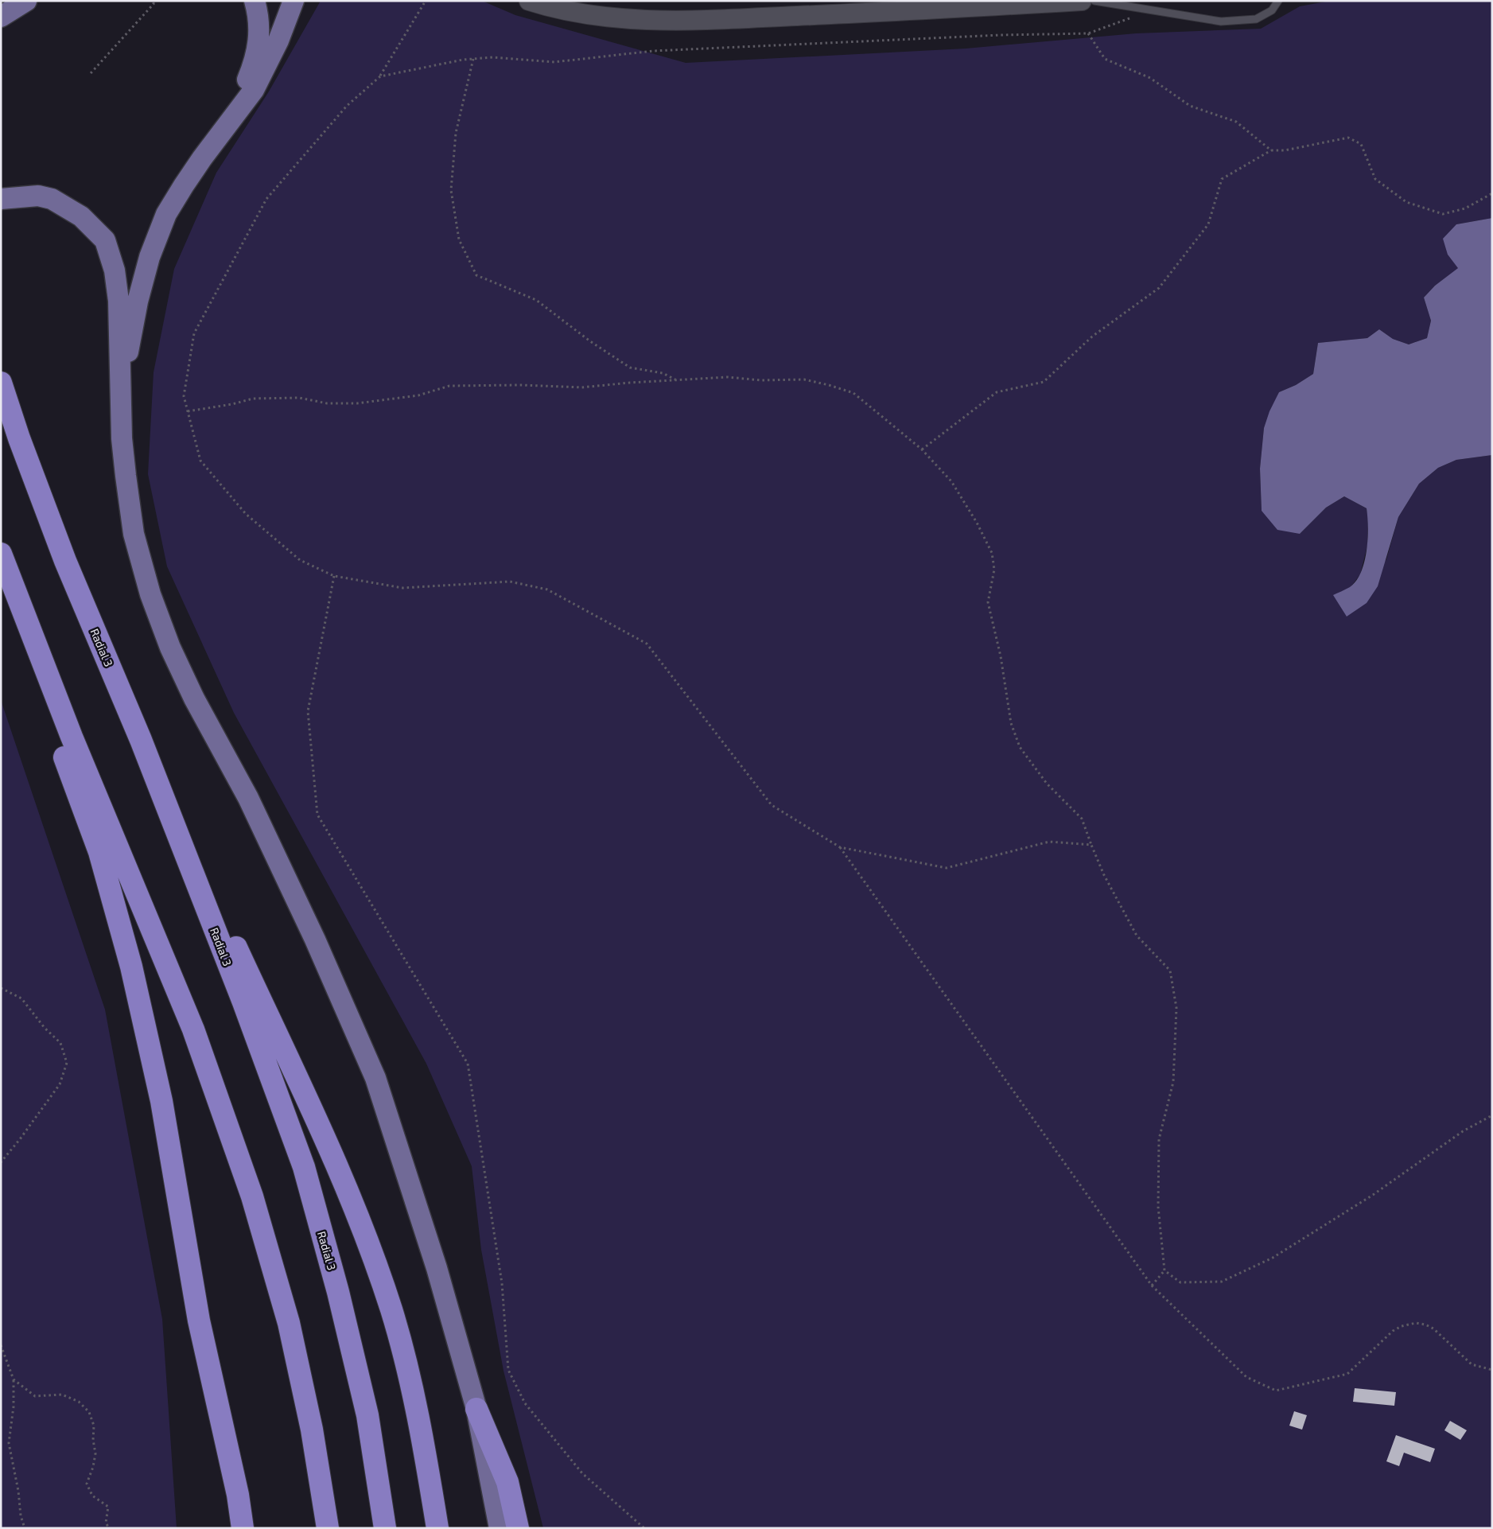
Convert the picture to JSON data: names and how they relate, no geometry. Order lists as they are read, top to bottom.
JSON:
{
  "streets": {
    "highway": ["Radial 3"]
  }
}
